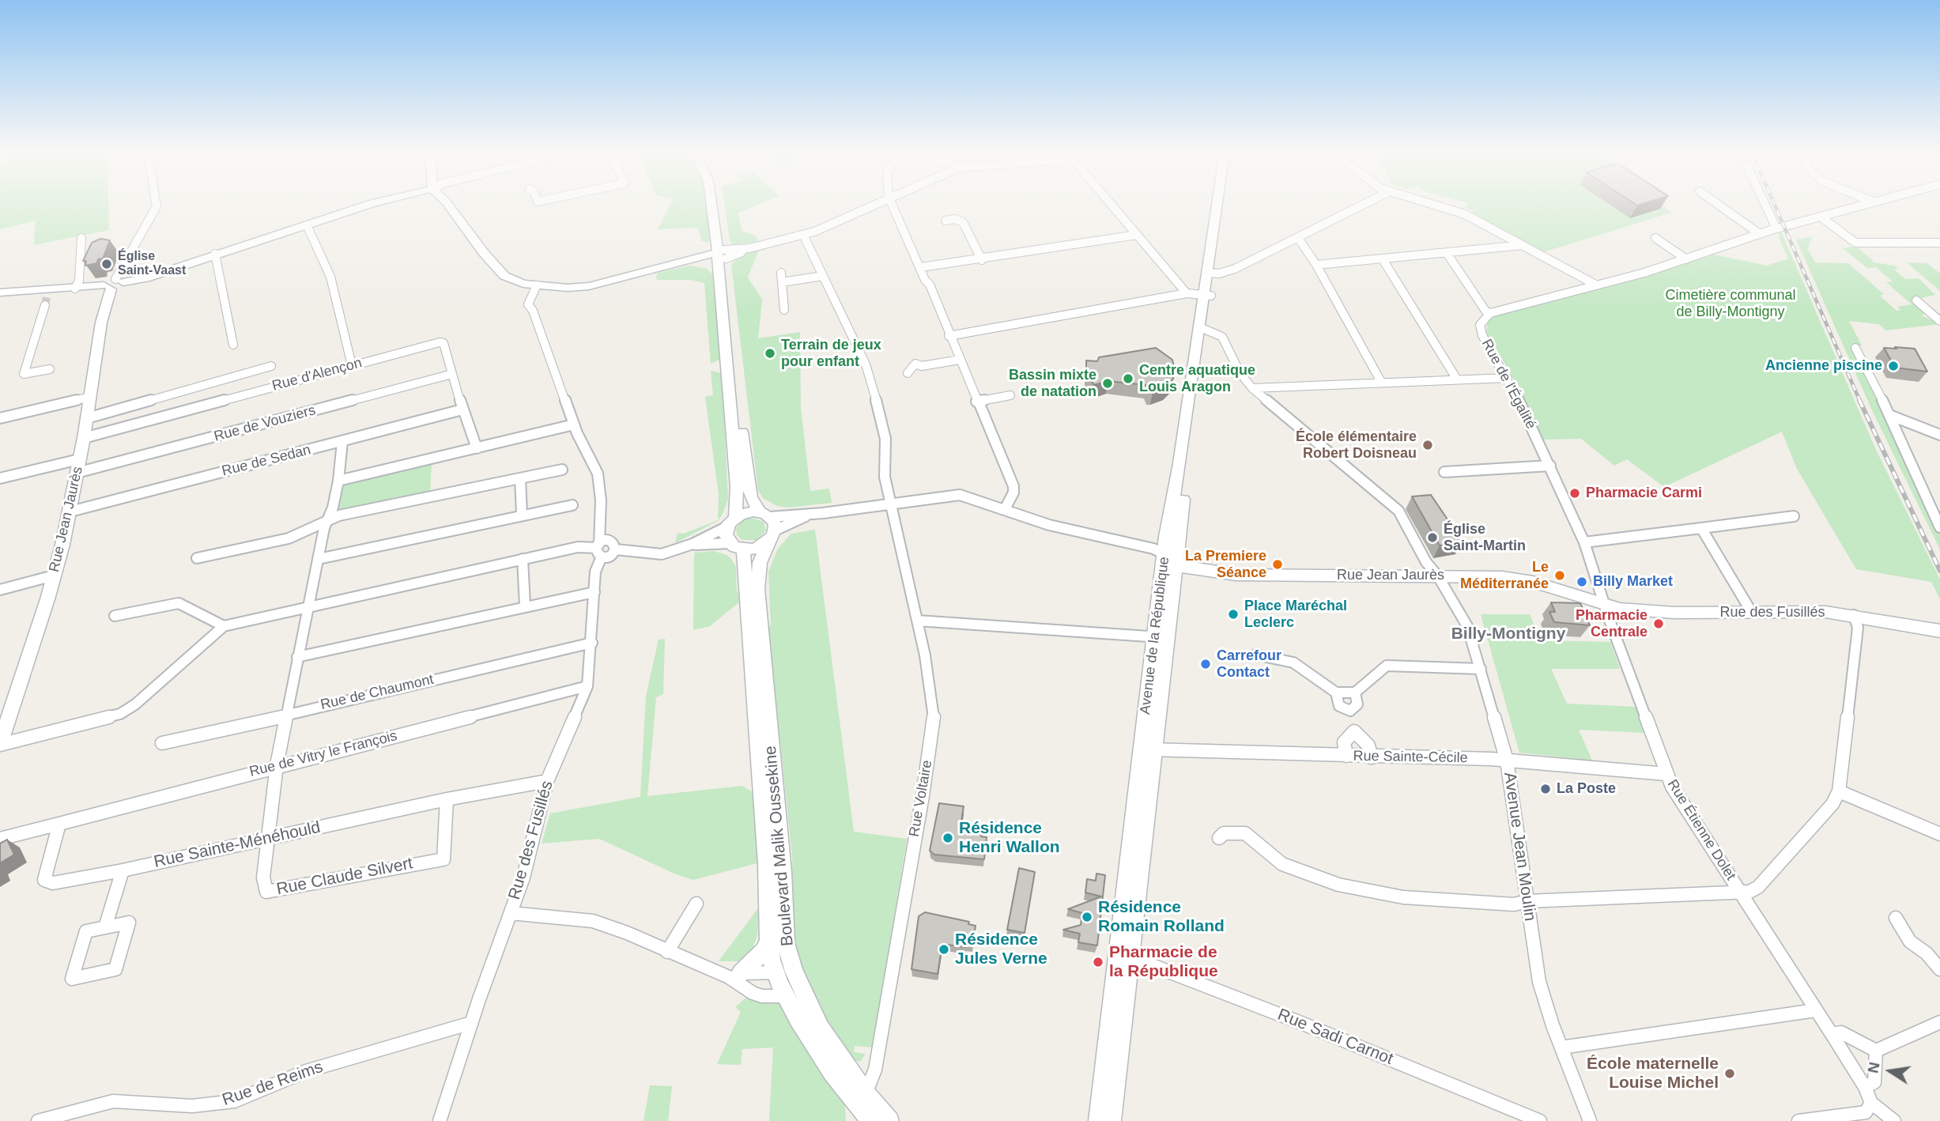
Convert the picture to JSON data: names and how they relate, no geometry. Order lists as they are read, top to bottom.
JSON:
{
  "streets": {
    "main road": [
      "Rue Jean Jaurès",
      "Rue des Fusillés",
      "Avenue de la République",
      "Boulevard Malik Oussekine"
    ],
    "street": [
      "Rue d'Alençon",
      "Rue de l'Égalité",
      "Rue de Vouziers",
      "Rue de Sedan",
      "Rue de Chaumont",
      "Rue de Vitry le François",
      "Rue Sainte-Cécile",
      "Rue Voltaire",
      "Rue Étienne Dolet",
      "Rue Sainte-Ménéhould",
      "Avenue Jean Moulin",
      "Rue Claude Silvert",
      "Rue Sadi Carnot",
      "Rue de Reims"
    ]
  },
  "crossings": [
    ["Rue d'Alençon", "Rue de Vouziers"],
    ["Rue d'Alençon", "Rue de Sedan"],
    ["Rue d'Alençon", "Rue Jean Jaurès"],
    ["Rue de l'Égalité", "Rue Jean Jaurès"],
    ["Rue de l'Égalité", "Rue des Fusillés"],
    ["Rue de l'Égalité", "Rue Étienne Dolet"],
    ["Rue de Vouziers", "Rue Jean Jaurès"],
    ["Rue de Sedan", "Rue Jean Jaurès"],
    ["Rue de Sedan", "Rue Claude Silvert"],
    ["Rue Jean Jaurès", "Rue des Fusillés"],
    ["Rue Jean Jaurès", "Avenue de la République"],
    ["Rue Jean Jaurès", "Rue Étienne Dolet"],
    ["Rue Jean Jaurès", "Avenue Jean Moulin"],
    ["Rue des Fusillés", "Rue de Chaumont"],
    ["Rue des Fusillés", "Rue de Vitry le François"],
    ["Rue des Fusillés", "Rue Étienne Dolet"],
    ["Rue des Fusillés", "Rue Sainte-Ménéhould"],
    ["Rue des Fusillés", "Rue de Reims"],
    ["Avenue de la République", "Rue Sainte-Cécile"],
    ["Avenue de la République", "Rue Sadi Carnot"],
    ["Rue de Chaumont", "Rue Claude Silvert"],
    ["Rue de Vitry le François", "Rue Sainte-Ménéhould"],
    ["Rue de Vitry le François", "Rue Claude Silvert"],
    ["Rue Sainte-Cécile", "Rue Étienne Dolet"],
    ["Rue Sainte-Cécile", "Avenue Jean Moulin"],
    ["Rue Voltaire", "Boulevard Malik Oussekine"],
    ["Rue Sainte-Ménéhould", "Rue Claude Silvert"]
  ],
  "districts": ["Billy-Montigny"],
  "parks": ["Cimetière communal de Billy-Montigny"],
  "places": [
    "Église Saint-Vaast",
    "Terrain de jeux pour enfant",
    "Ancienne piscine",
    "Centre aquatique Louis Aragon",
    "Bassin mixte de natation",
    "École élémentaire Robert Doisneau",
    "Pharmacie Carmi",
    "Église Saint-Martin",
    "La Premiere Séance",
    "Le Méditerranée",
    "Billy Market",
    "Place Maréchal Leclerc",
    "Pharmacie Centrale",
    "Carrefour Contact",
    "La Poste",
    "Résidence Henri Wallon",
    "Résidence Romain Rolland",
    "Résidence Jules Verne",
    "Pharmacie de la République",
    "École maternelle Louise Michel"
  ],
  "north": "left"
}
